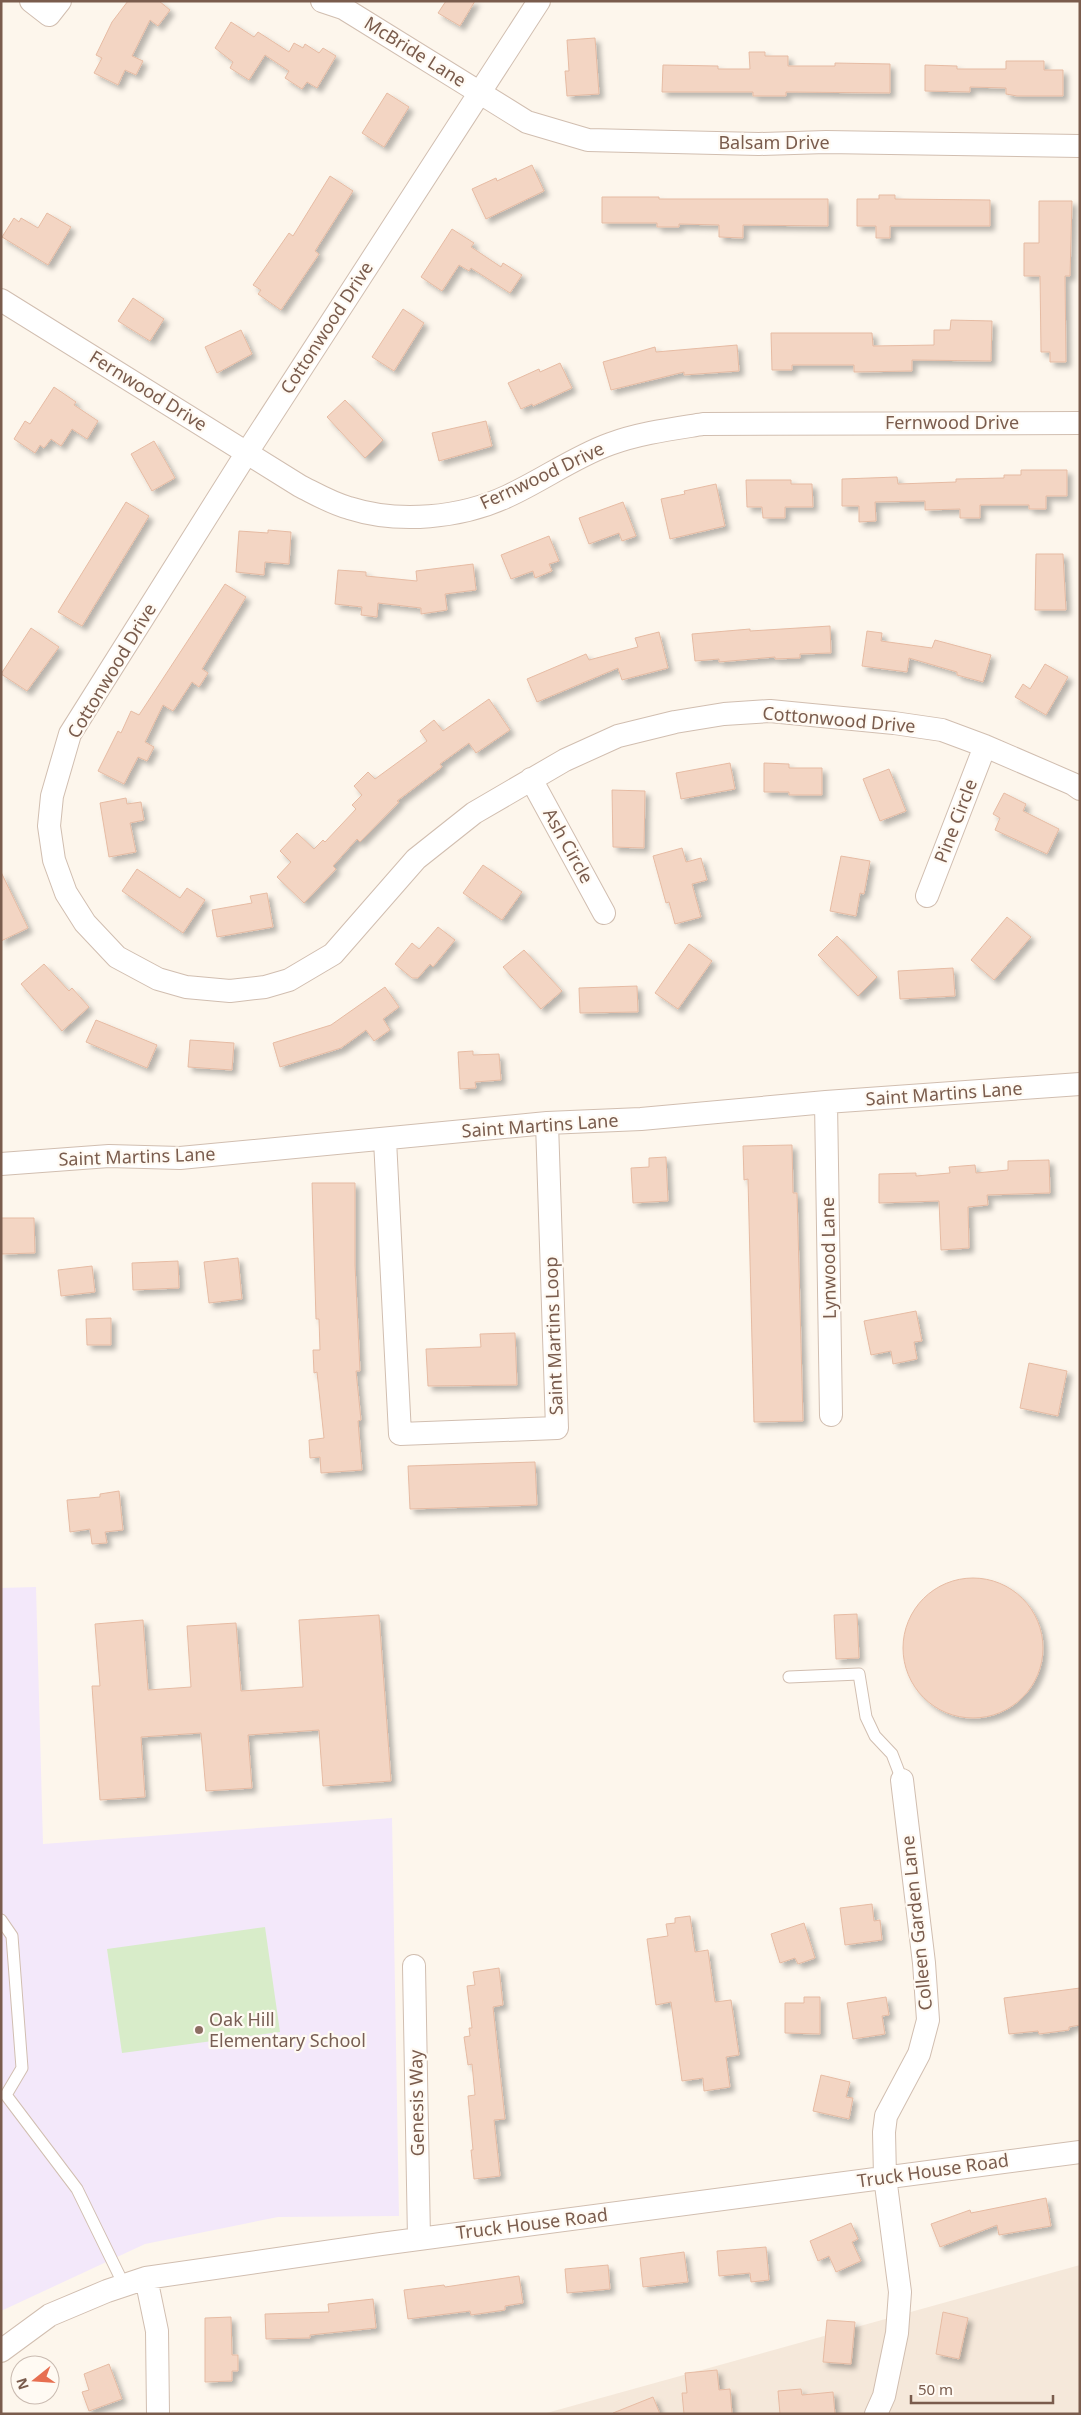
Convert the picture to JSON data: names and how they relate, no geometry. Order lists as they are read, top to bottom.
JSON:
{
  "streets": {
    "street": [
      "McBride Lane",
      "Balsam Drive",
      "Cottonwood Drive",
      "Fernwood Drive",
      "Pine Circle",
      "Ash Circle",
      "Saint Martins Lane",
      "Lynwood Lane",
      "Saint Martins Loop",
      "Colleen Garden Lane",
      "Genesis Way",
      "Truck House Road"
    ]
  },
  "crossings": [
    ["McBride Lane", "Balsam Drive"],
    ["McBride Lane", "Cottonwood Drive"],
    ["Balsam Drive", "Cottonwood Drive"],
    ["Cottonwood Drive", "Fernwood Drive"],
    ["Cottonwood Drive", "Pine Circle"],
    ["Cottonwood Drive", "Ash Circle"],
    ["Saint Martins Lane", "Lynwood Lane"],
    ["Saint Martins Lane", "Saint Martins Loop"],
    ["Colleen Garden Lane", "Truck House Road"],
    ["Genesis Way", "Truck House Road"]
  ],
  "places": ["Oak Hill Elementary School"],
  "scale_bar": "50 m",
  "north": "left"
}
